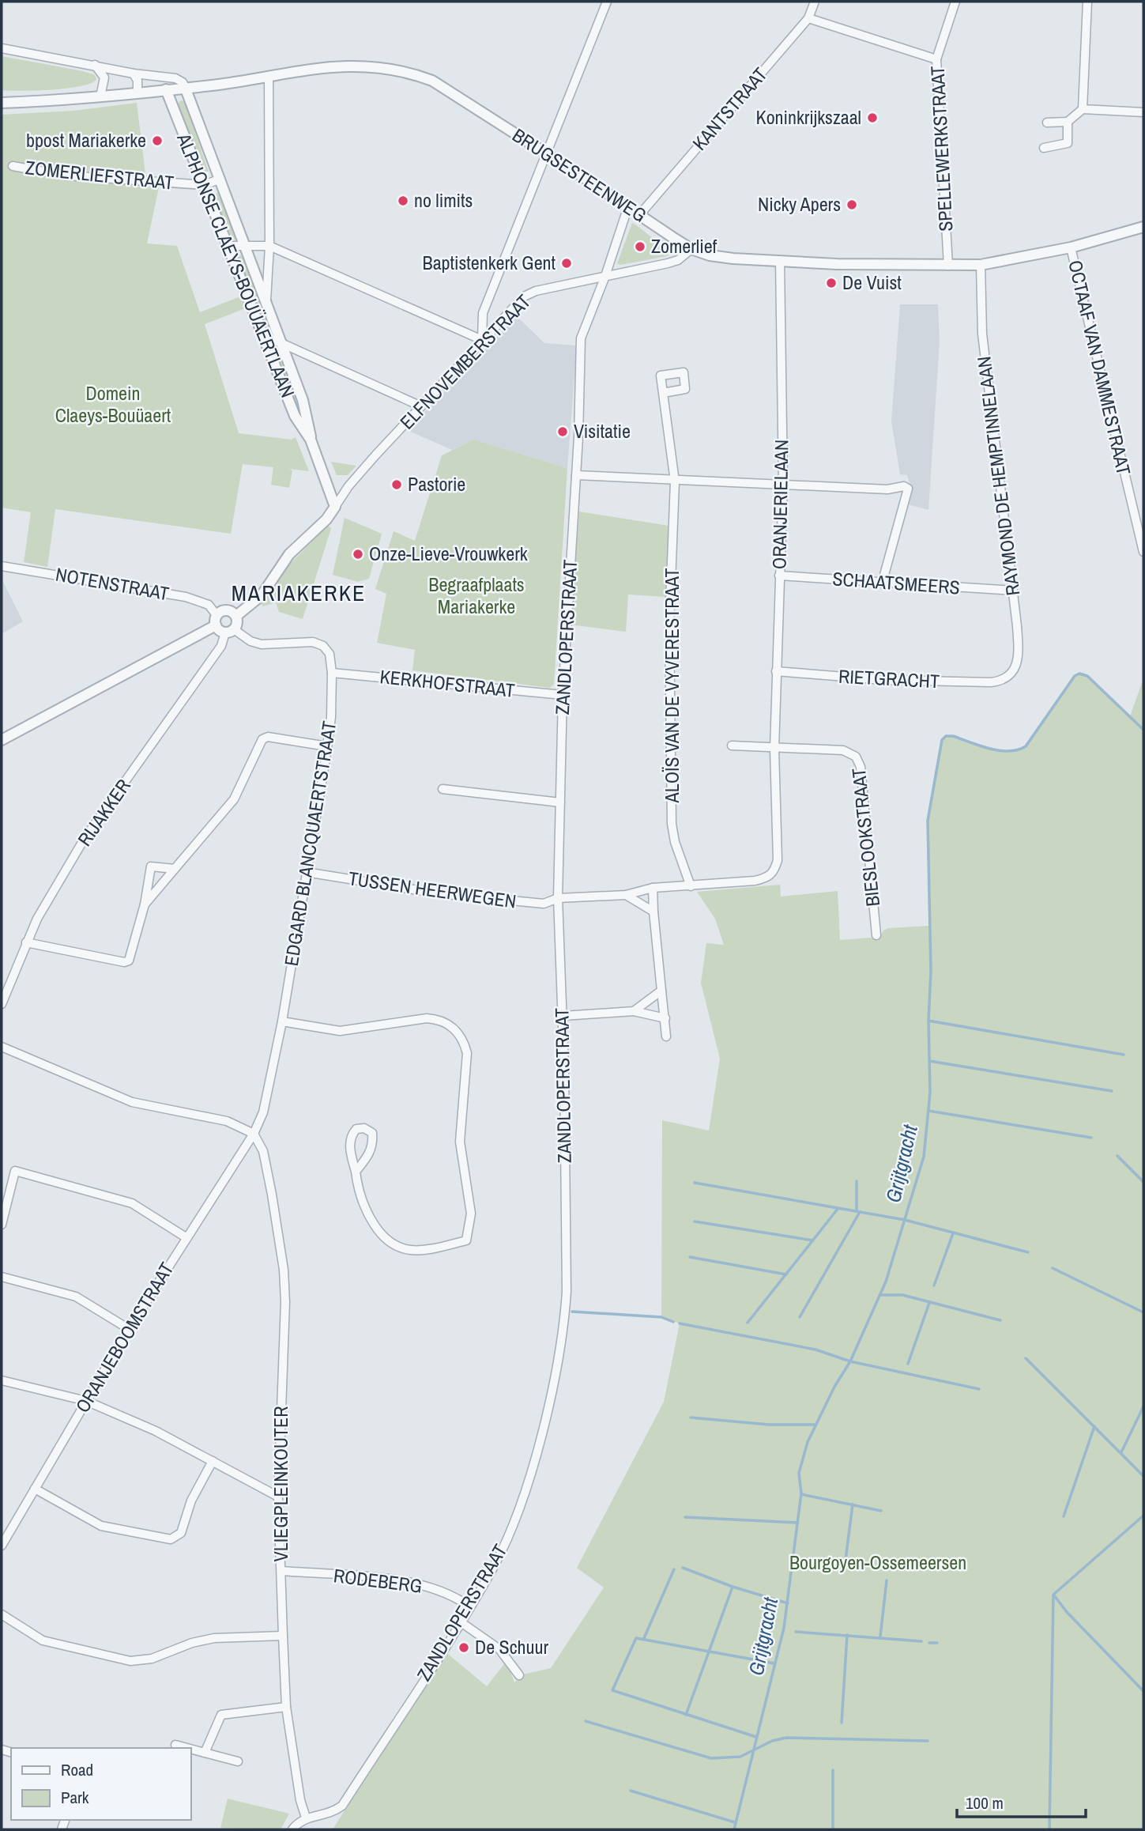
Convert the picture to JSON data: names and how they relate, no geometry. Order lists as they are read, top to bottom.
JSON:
{
  "streets": {
    "street": [
      "KANTSTRAAT",
      "SPELLEWERKSTRAAT",
      "ZOMERLIEFSTRAAT",
      "BRUGSESTEENWEG",
      "ALPHONSE CLAEYS-BOUÜAERTLAAN",
      "ELFNOVEMBERSTRAAT",
      "OCTAAF VAN DAMMESTRAAT",
      "RAYMOND DE HEMPTINNELAAN",
      "ORANJERIELAAN",
      "SCHAATSMEERS",
      "NOTENSTRAAT",
      "ZANDLOPERSTRAAT",
      "RIETGRACHT",
      "KERKHOFSTRAAT",
      "ALOÏS VAN DE VYVERESTRAAT",
      "RIJAKKER",
      "BIESLOOKSTRAAT",
      "EDGARD BLANCQUAERTSTRAAT",
      "TUSSEN HEERWEGEN",
      "ORANJEBOOMSTRAAT",
      "VLIEGPLEINKOUTER",
      "RODEBERG"
    ]
  },
  "crossings": [
    ["KANTSTRAAT", "BRUGSESTEENWEG"],
    ["SPELLEWERKSTRAAT", "BRUGSESTEENWEG"],
    ["ZOMERLIEFSTRAAT", "ALPHONSE CLAEYS-BOUÜAERTLAAN"],
    ["BRUGSESTEENWEG", "ALPHONSE CLAEYS-BOUÜAERTLAAN"],
    ["BRUGSESTEENWEG", "ELFNOVEMBERSTRAAT"],
    ["BRUGSESTEENWEG", "OCTAAF VAN DAMMESTRAAT"],
    ["BRUGSESTEENWEG", "RAYMOND DE HEMPTINNELAAN"],
    ["BRUGSESTEENWEG", "ORANJERIELAAN"],
    ["BRUGSESTEENWEG", "ZANDLOPERSTRAAT"],
    ["ALPHONSE CLAEYS-BOUÜAERTLAAN", "ELFNOVEMBERSTRAAT"],
    ["ELFNOVEMBERSTRAAT", "ZANDLOPERSTRAAT"],
    ["RAYMOND DE HEMPTINNELAAN", "SCHAATSMEERS"],
    ["RAYMOND DE HEMPTINNELAAN", "RIETGRACHT"],
    ["ORANJERIELAAN", "SCHAATSMEERS"],
    ["ORANJERIELAAN", "RIETGRACHT"],
    ["ORANJERIELAAN", "ALOÏS VAN DE VYVERESTRAAT"],
    ["ORANJERIELAAN", "BIESLOOKSTRAAT"],
    ["ORANJERIELAAN", "TUSSEN HEERWEGEN"],
    ["NOTENSTRAAT", "RIJAKKER"],
    ["NOTENSTRAAT", "EDGARD BLANCQUAERTSTRAAT"],
    ["ZANDLOPERSTRAAT", "KERKHOFSTRAAT"],
    ["ZANDLOPERSTRAAT", "TUSSEN HEERWEGEN"],
    ["ZANDLOPERSTRAAT", "VLIEGPLEINKOUTER"],
    ["ZANDLOPERSTRAAT", "RODEBERG"],
    ["KERKHOFSTRAAT", "EDGARD BLANCQUAERTSTRAAT"],
    ["ALOÏS VAN DE VYVERESTRAAT", "TUSSEN HEERWEGEN"],
    ["RIJAKKER", "EDGARD BLANCQUAERTSTRAAT"],
    ["EDGARD BLANCQUAERTSTRAAT", "TUSSEN HEERWEGEN"],
    ["EDGARD BLANCQUAERTSTRAAT", "ORANJEBOOMSTRAAT"],
    ["EDGARD BLANCQUAERTSTRAAT", "VLIEGPLEINKOUTER"],
    ["ORANJEBOOMSTRAAT", "VLIEGPLEINKOUTER"],
    ["VLIEGPLEINKOUTER", "RODEBERG"]
  ],
  "districts": ["MARIAKERKE"],
  "water": ["Grijtgracht"],
  "parks": ["Domein Claeys-Bouüaert", "Begraafplaats Mariakerke", "Bourgoyen-Ossemeersen"],
  "places": [
    "Koninkrijkszaal",
    "bpost Mariakerke",
    "no limits",
    "Nicky Apers",
    "Zomerlief",
    "Baptistenkerk Gent",
    "De Vuist",
    "Visitatie",
    "Pastorie",
    "Onze-Lieve-Vrouwkerk",
    "De Schuur"
  ],
  "legend": ["Road", "Park"],
  "scale_bar": "100 m"
}
